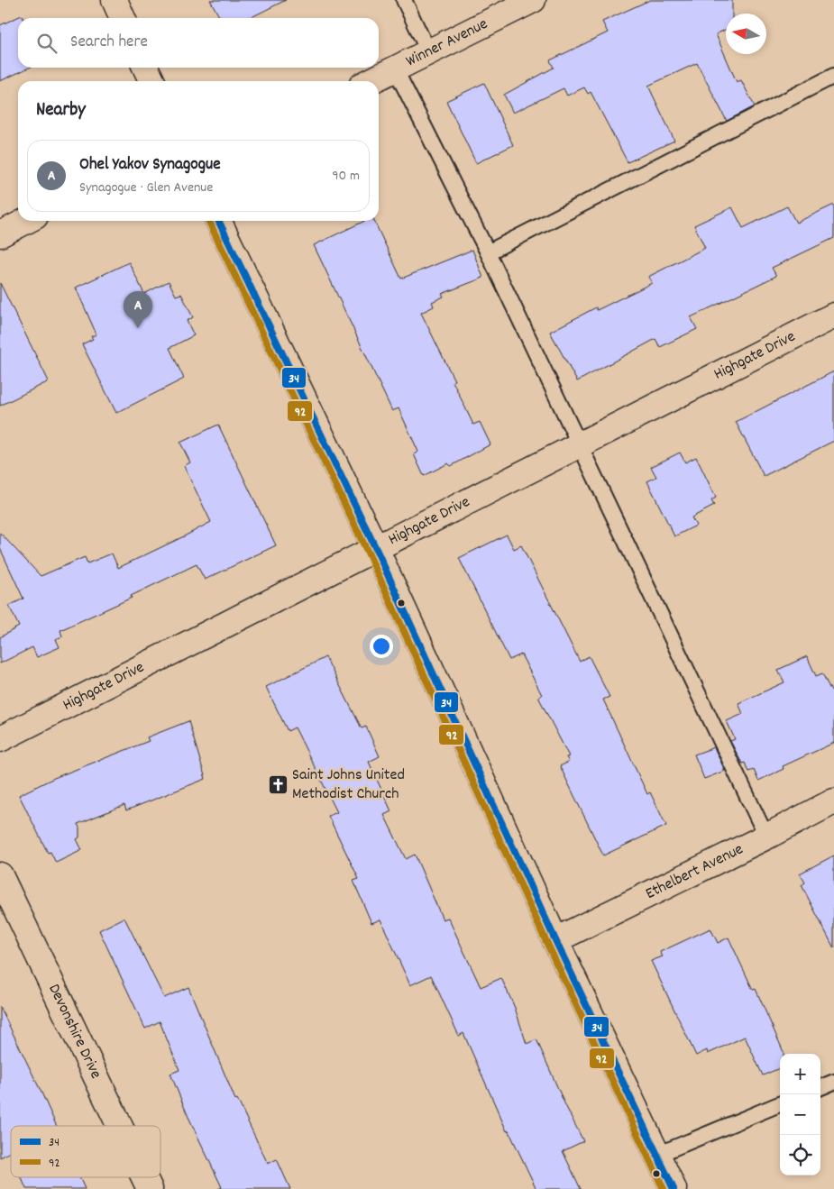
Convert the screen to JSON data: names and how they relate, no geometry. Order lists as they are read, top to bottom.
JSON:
{
  "streets": {
    "street": [
      "Winner Avenue",
      "Highgate Drive",
      "Ethelbert Avenue",
      "Devonshire Drive"
    ]
  },
  "places": {
    "church": ["Saint Johns United Methodist Church"]
  },
  "lines": ["transit line 34", "transit line 92"],
  "legend": ["34", "92"],
  "north": "left",
  "page": {
    "search": "Search here",
    "heading": "Nearby",
    "list": [
      {
        "mark": "A",
        "name": "Ohel Yakov Synagogue",
        "note": "Synagogue · Glen Avenue",
        "value": "90 m"
      }
    ],
    "pins": "A",
    "map_buttons": ["+", "−"]
  }
}
